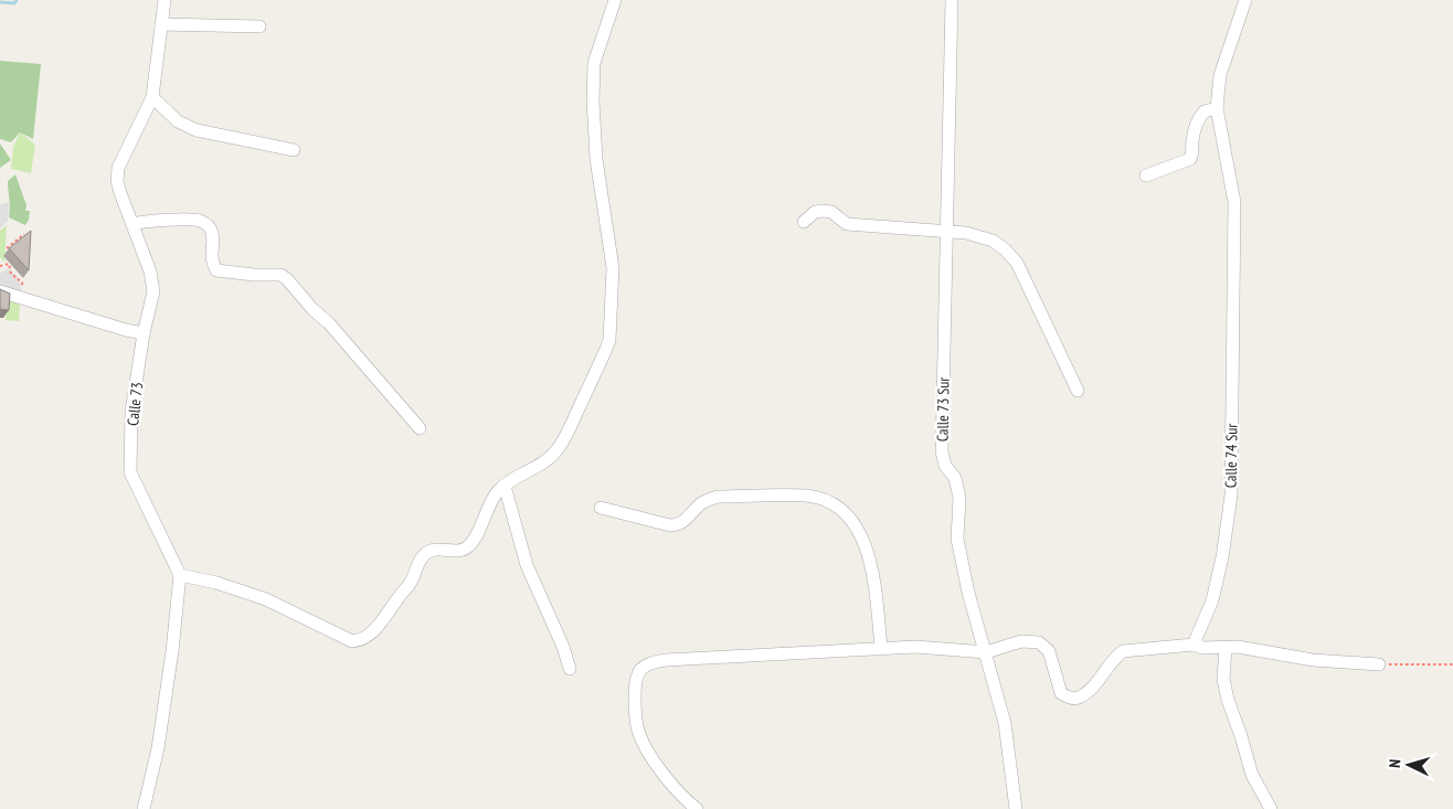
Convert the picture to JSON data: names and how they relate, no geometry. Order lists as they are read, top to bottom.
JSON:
{
  "streets": {
    "street": ["Calle 73", "Calle 73 Sur", "Calle 74 Sur"]
  },
  "north": "left"
}
